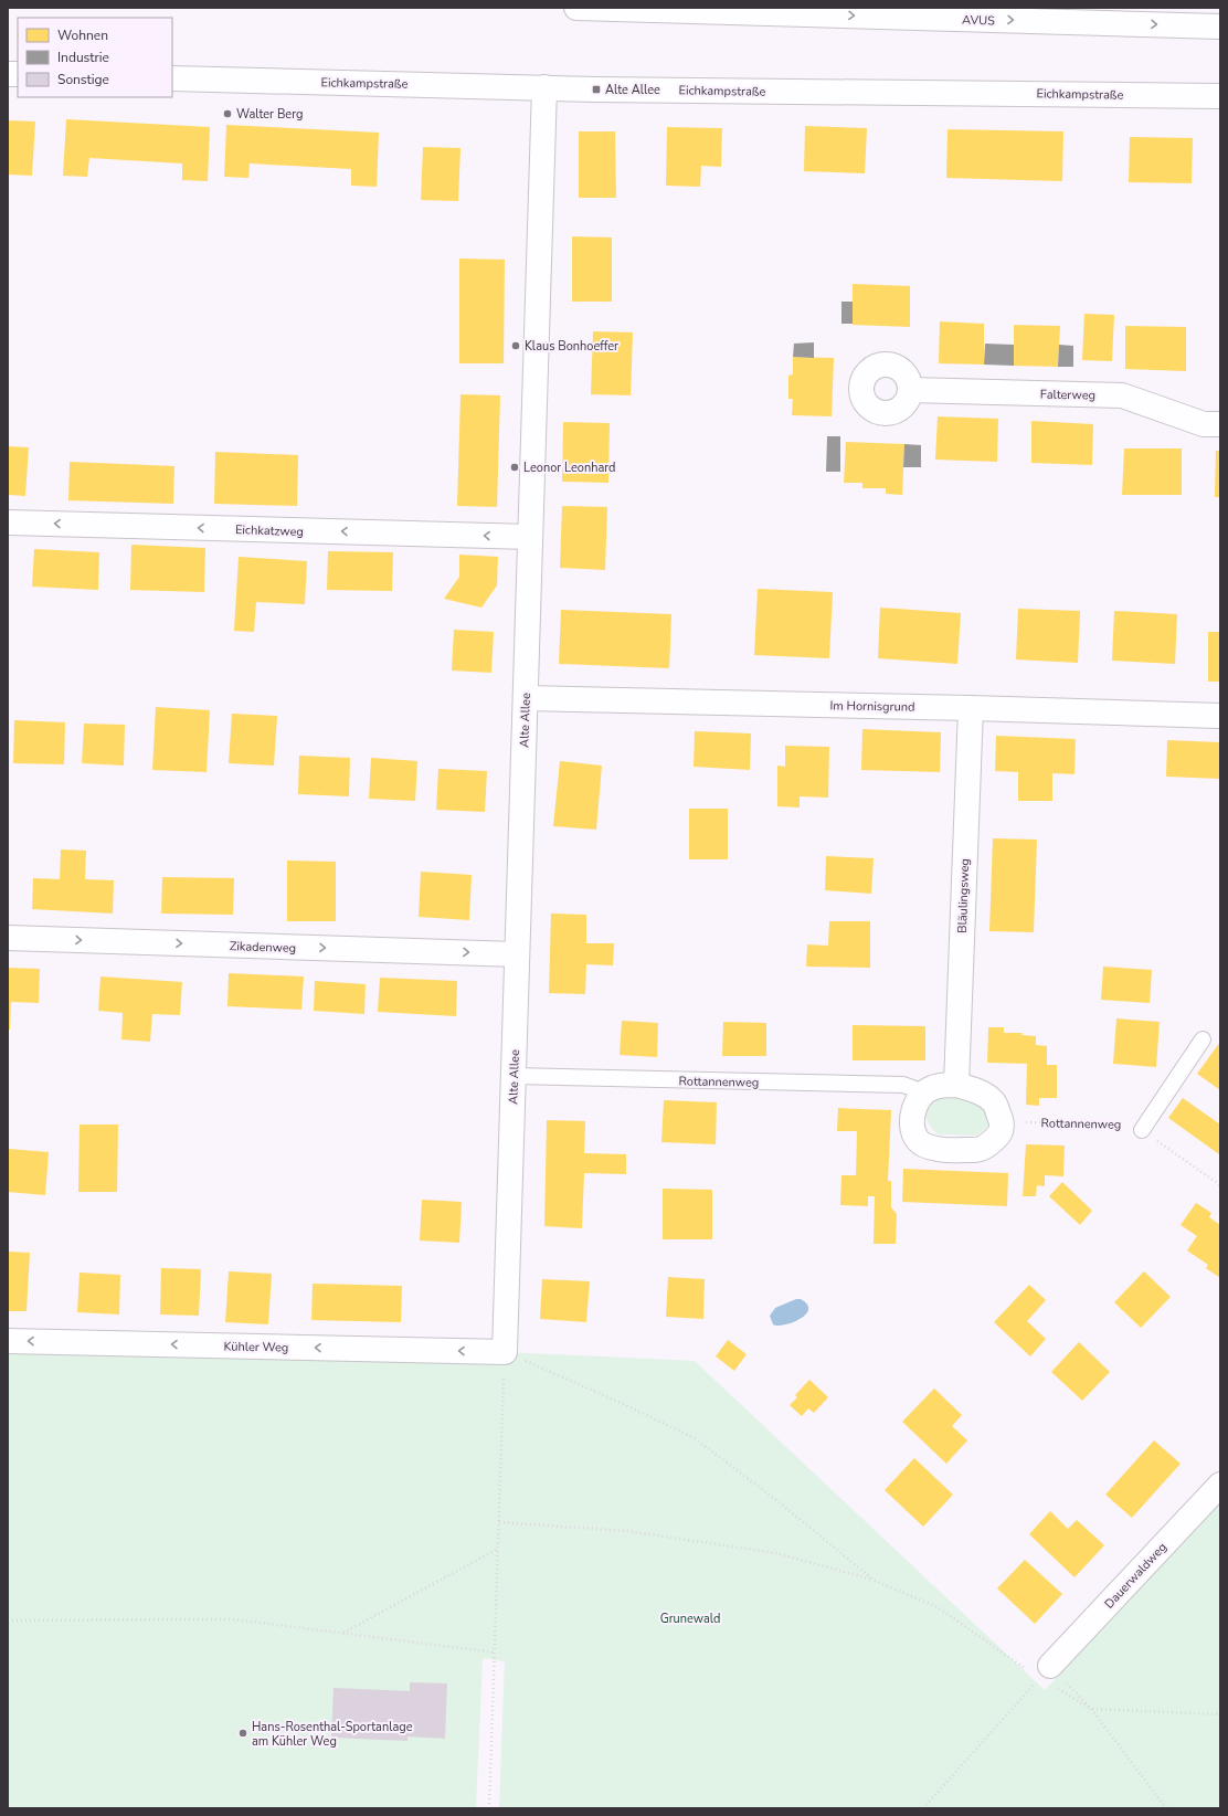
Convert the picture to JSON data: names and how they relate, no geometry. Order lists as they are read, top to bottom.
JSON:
{
  "streets": {
    "main road": [
      "AVUS",
      "Eichkampstraße",
      "Falterweg",
      "Eichkatzweg",
      "Im Hornisgrund",
      "Alte Allee",
      "Bläulingsweg",
      "Zikadenweg",
      "Kühler Weg",
      "Dauerwaldweg"
    ],
    "lane": ["Rottannenweg"]
  },
  "crossings": [
    ["Eichkampstraße", "Alte Allee"],
    ["Eichkatzweg", "Alte Allee"],
    ["Im Hornisgrund", "Alte Allee"],
    ["Im Hornisgrund", "Bläulingsweg"],
    ["Alte Allee", "Zikadenweg"],
    ["Alte Allee", "Rottannenweg"],
    ["Alte Allee", "Kühler Weg"],
    ["Bläulingsweg", "Rottannenweg"]
  ],
  "one_way": [
    "AVUS",
    "Eichkatzweg",
    "Zikadenweg",
    "Kühler Weg"
  ],
  "parks": ["Grunewald"],
  "places": {
    "transit": ["Alte Allee"],
    "other": [
      "Walter Berg",
      "Klaus Bonhoeffer",
      "Leonor Leonhard",
      "Hans-Rosenthal-Sportanlage am Kühler Weg"
    ]
  },
  "legend": ["Wohnen", "Industrie", "Sonstige"]
}
